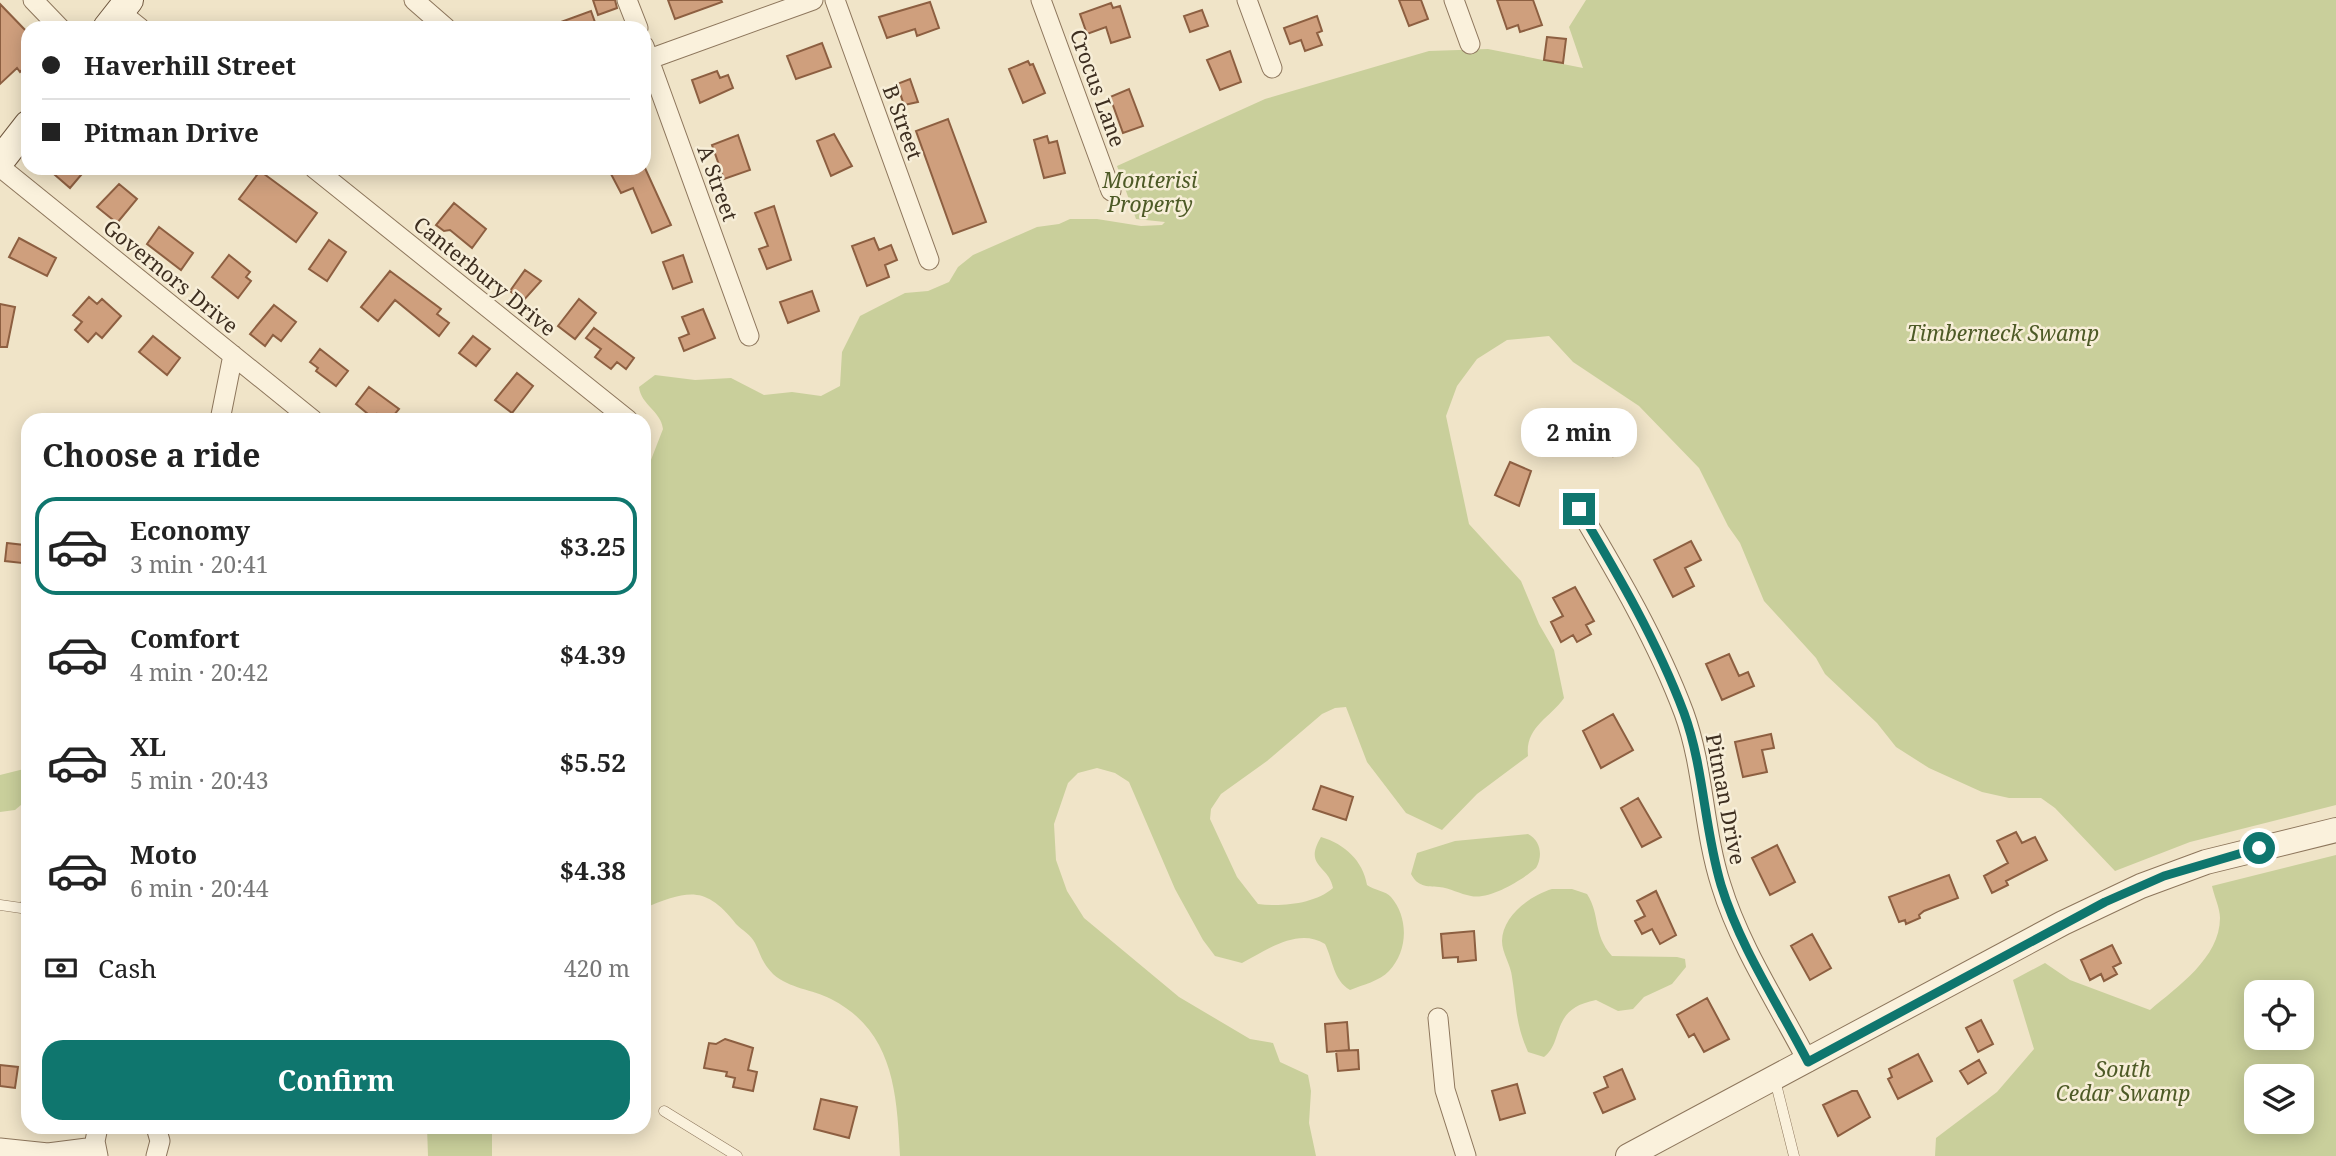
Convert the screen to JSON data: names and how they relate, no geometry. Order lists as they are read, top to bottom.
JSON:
{
  "streets": {
    "street": [
      "Crocus Lane",
      "B Street",
      "A Street",
      "Governors Drive",
      "Canterbury Drive",
      "Pitman Drive"
    ]
  },
  "parks": ["Monterisi Property", "Timberneck Swamp", "South Cedar Swamp"],
  "page": {
    "banner": ["Haverhill Street", "Pitman Drive"],
    "bubble": "2 min",
    "heading": "Choose a ride",
    "list": [
      {
        "name": "Economy",
        "note": "3 min · 20:41",
        "value": "$3.25"
      },
      {
        "name": "Comfort",
        "note": "4 min · 20:42",
        "value": "$4.39"
      },
      {
        "name": "XL",
        "note": "5 min · 20:43",
        "value": "$5.52"
      },
      {
        "name": "Moto",
        "note": "6 min · 20:44",
        "value": "$4.38"
      }
    ],
    "pay": ["Cash", "420 m"],
    "buttons": "Confirm"
  }
}
